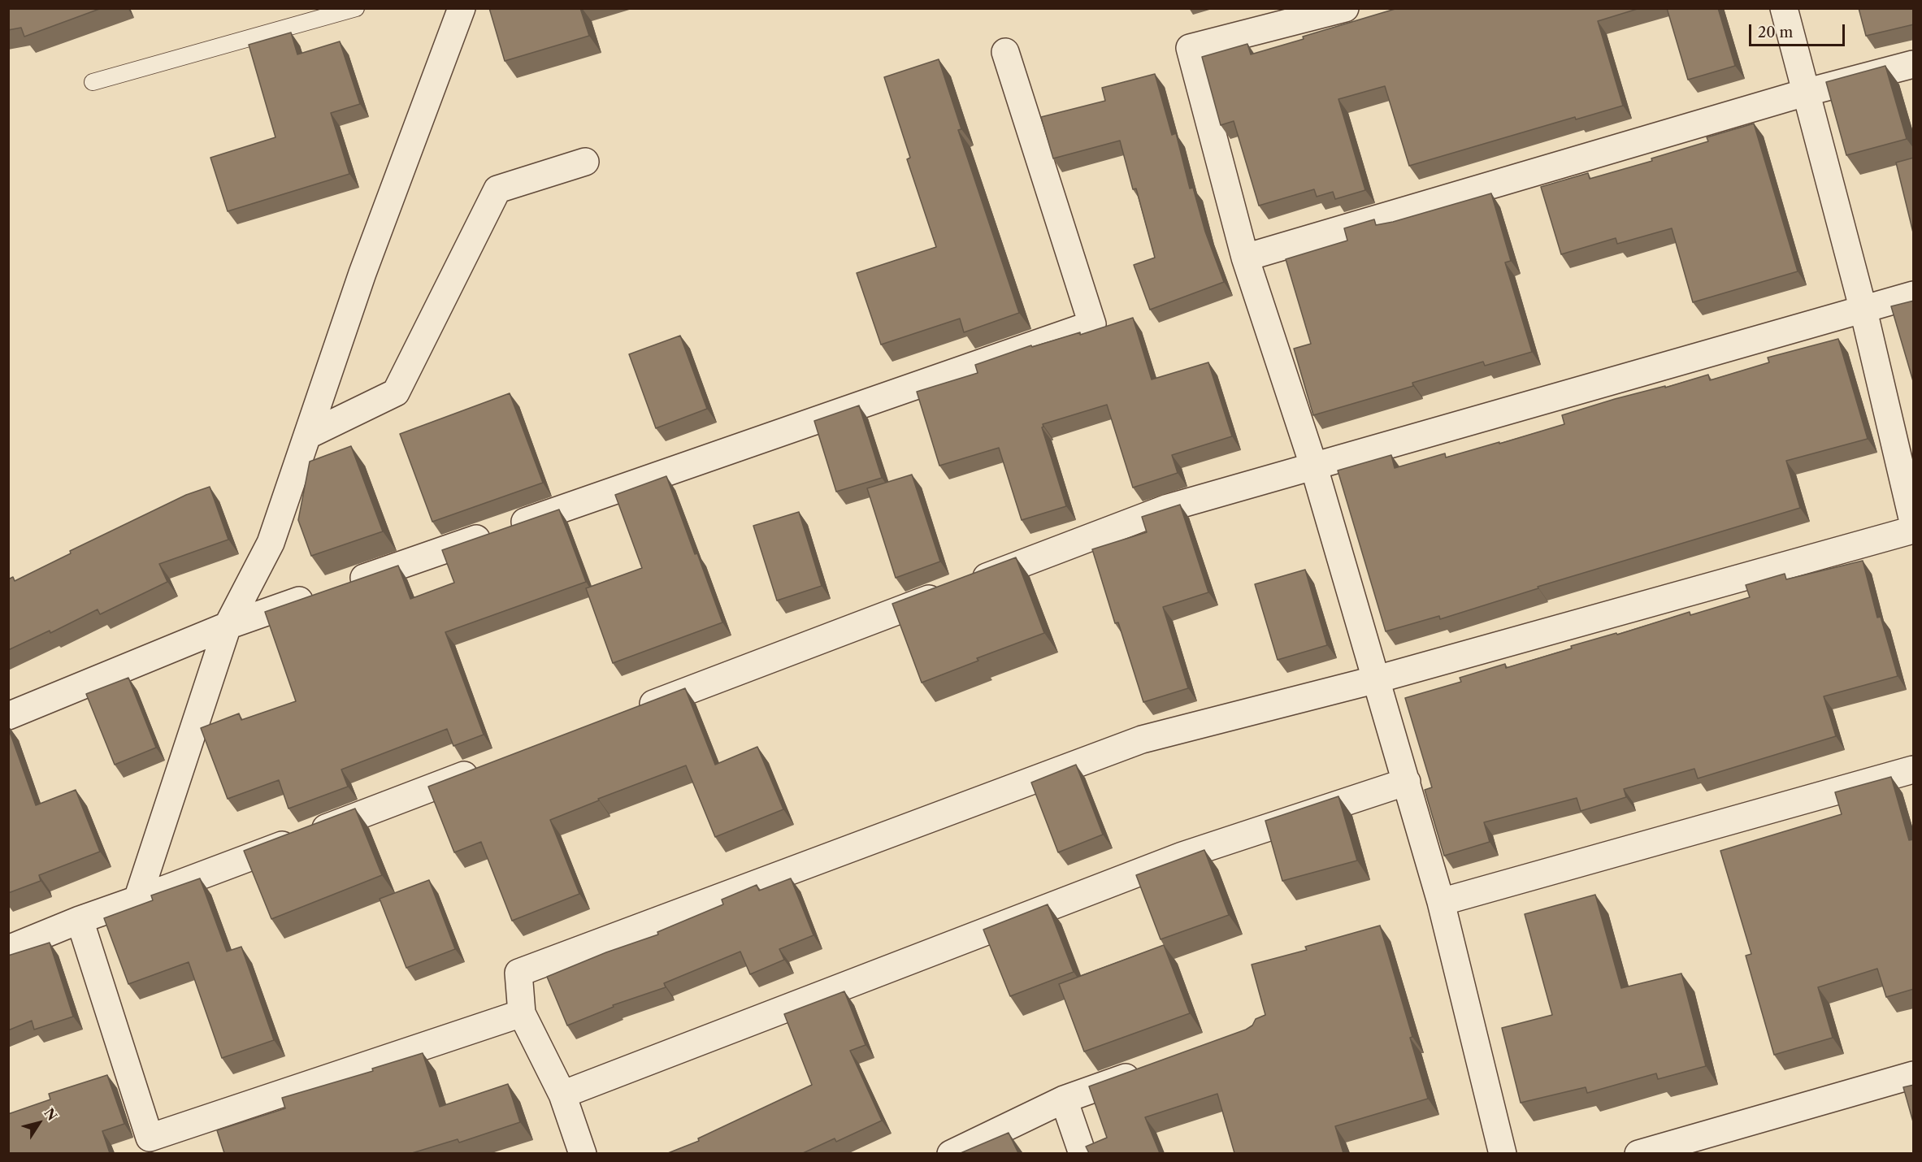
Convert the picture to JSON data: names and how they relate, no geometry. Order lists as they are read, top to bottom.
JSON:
{
  "scale_bar": "20 m",
  "north": "top right"
}
